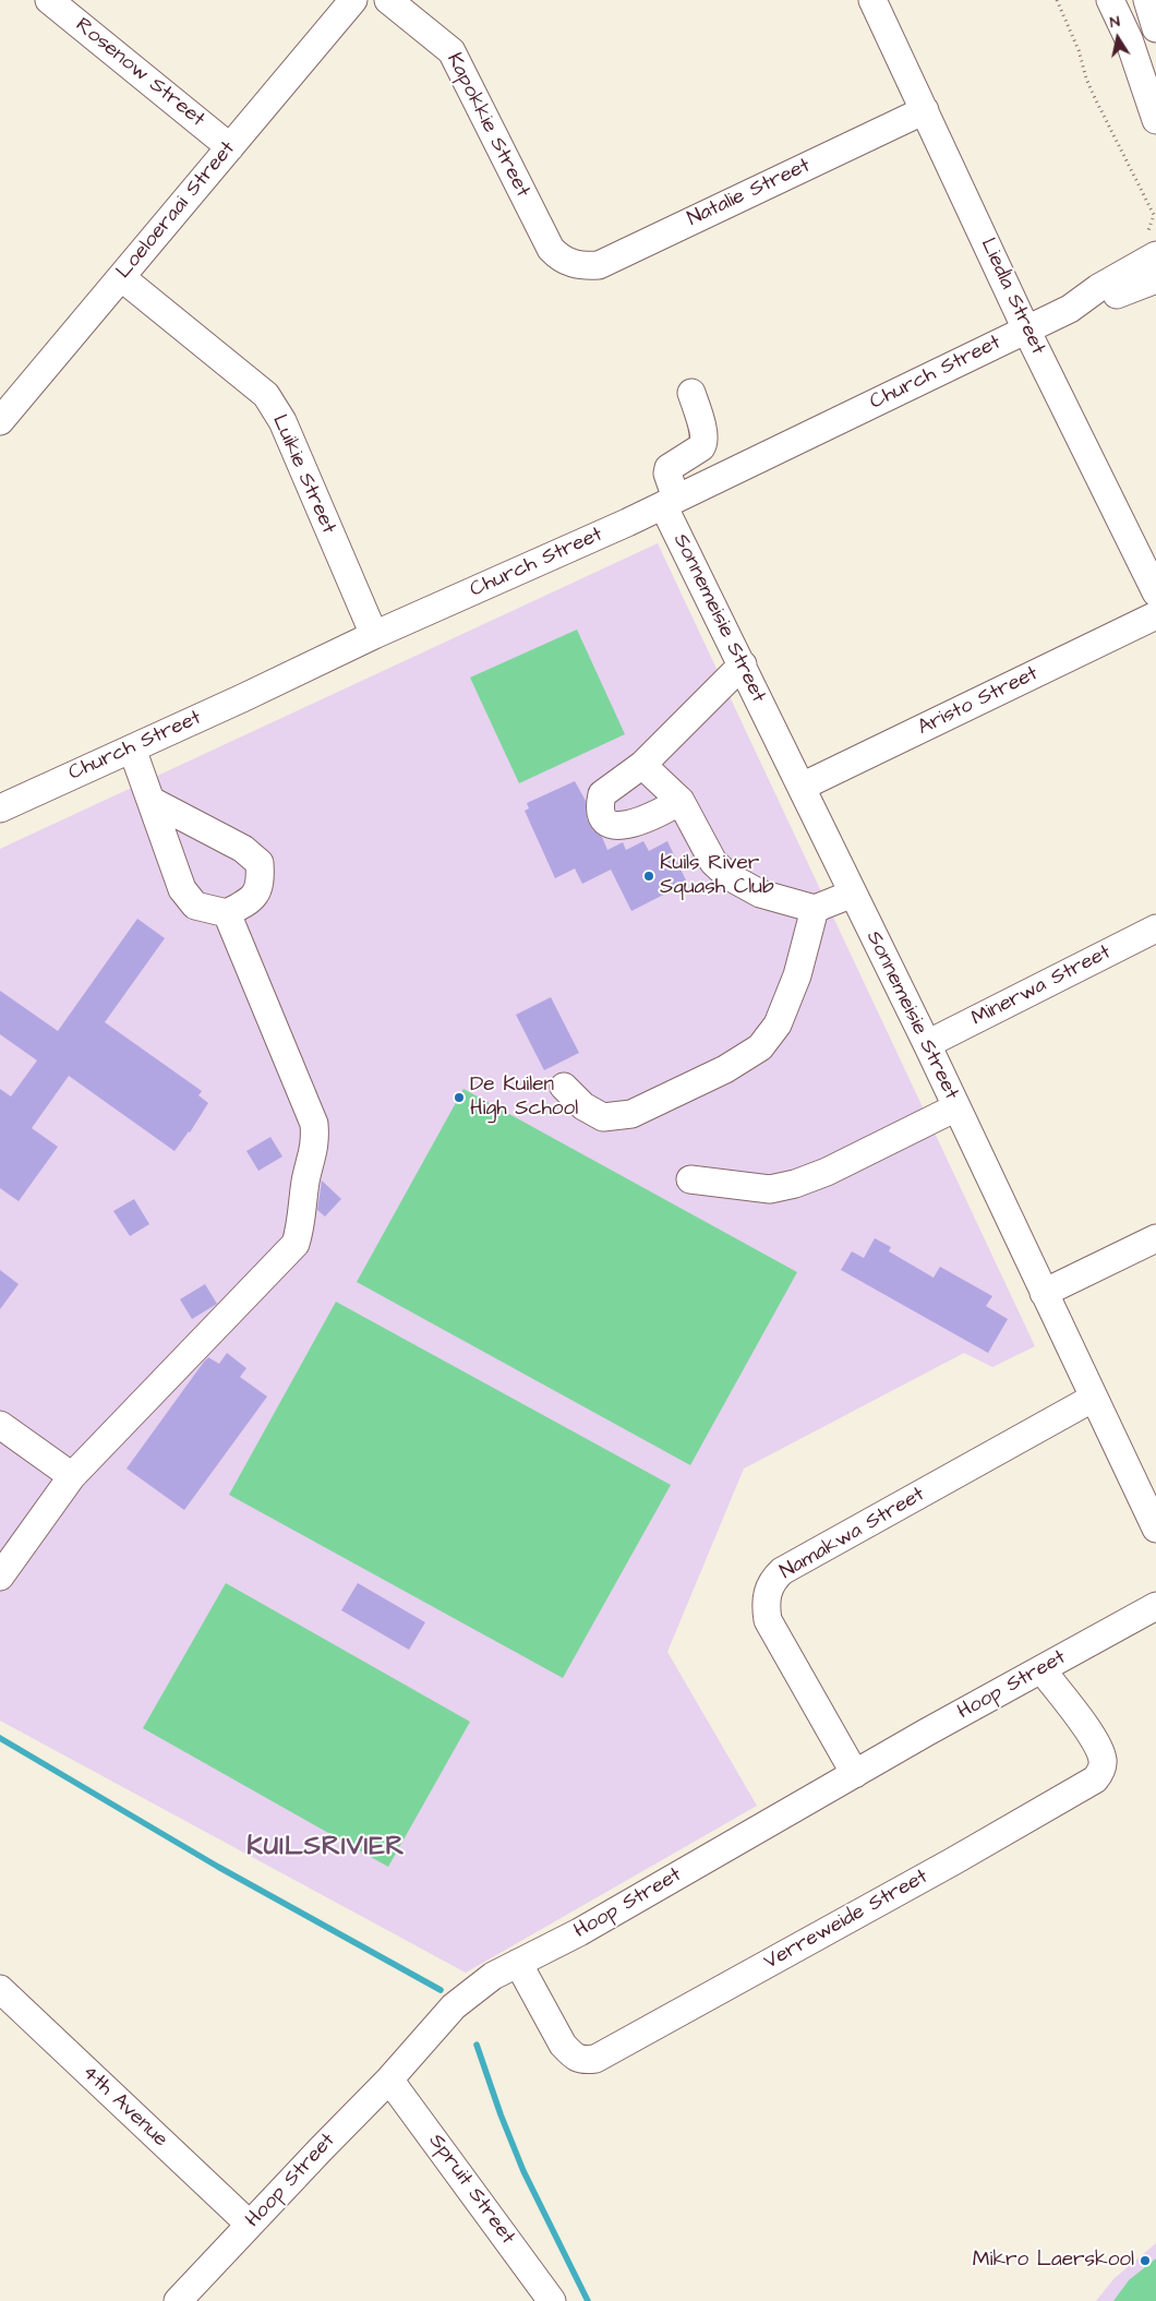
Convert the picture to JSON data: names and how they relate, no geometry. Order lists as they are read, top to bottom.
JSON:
{
  "streets": {
    "street": [
      "Rosenow Street",
      "Kapokkie Street",
      "Natalie Street",
      "Loeloeraai Street",
      "Liedla Street",
      "Church Street",
      "Luikie Street",
      "Sonnemeisie Street",
      "Aristo Street",
      "Minerwa Street",
      "Namakwa Street",
      "Hoop Street",
      "Verreweide Street",
      "4th Avenue",
      "Spruit Street"
    ]
  },
  "crossings": [
    ["Rosenow Street", "Loeloeraai Street"],
    ["Kapokkie Street", "Natalie Street"],
    ["Natalie Street", "Liedla Street"],
    ["Loeloeraai Street", "Luikie Street"],
    ["Liedla Street", "Church Street"],
    ["Church Street", "Luikie Street"],
    ["Church Street", "Sonnemeisie Street"],
    ["Sonnemeisie Street", "Aristo Street"],
    ["Sonnemeisie Street", "Minerwa Street"],
    ["Sonnemeisie Street", "Namakwa Street"],
    ["Namakwa Street", "Hoop Street"],
    ["Hoop Street", "Verreweide Street"],
    ["Hoop Street", "4th Avenue"],
    ["Hoop Street", "Spruit Street"]
  ],
  "districts": ["KUILSRIVIER"],
  "places": ["Kuils River Squash Club", "De Kuilen High School", "Mikro Laerskool"],
  "north": "top"
}
